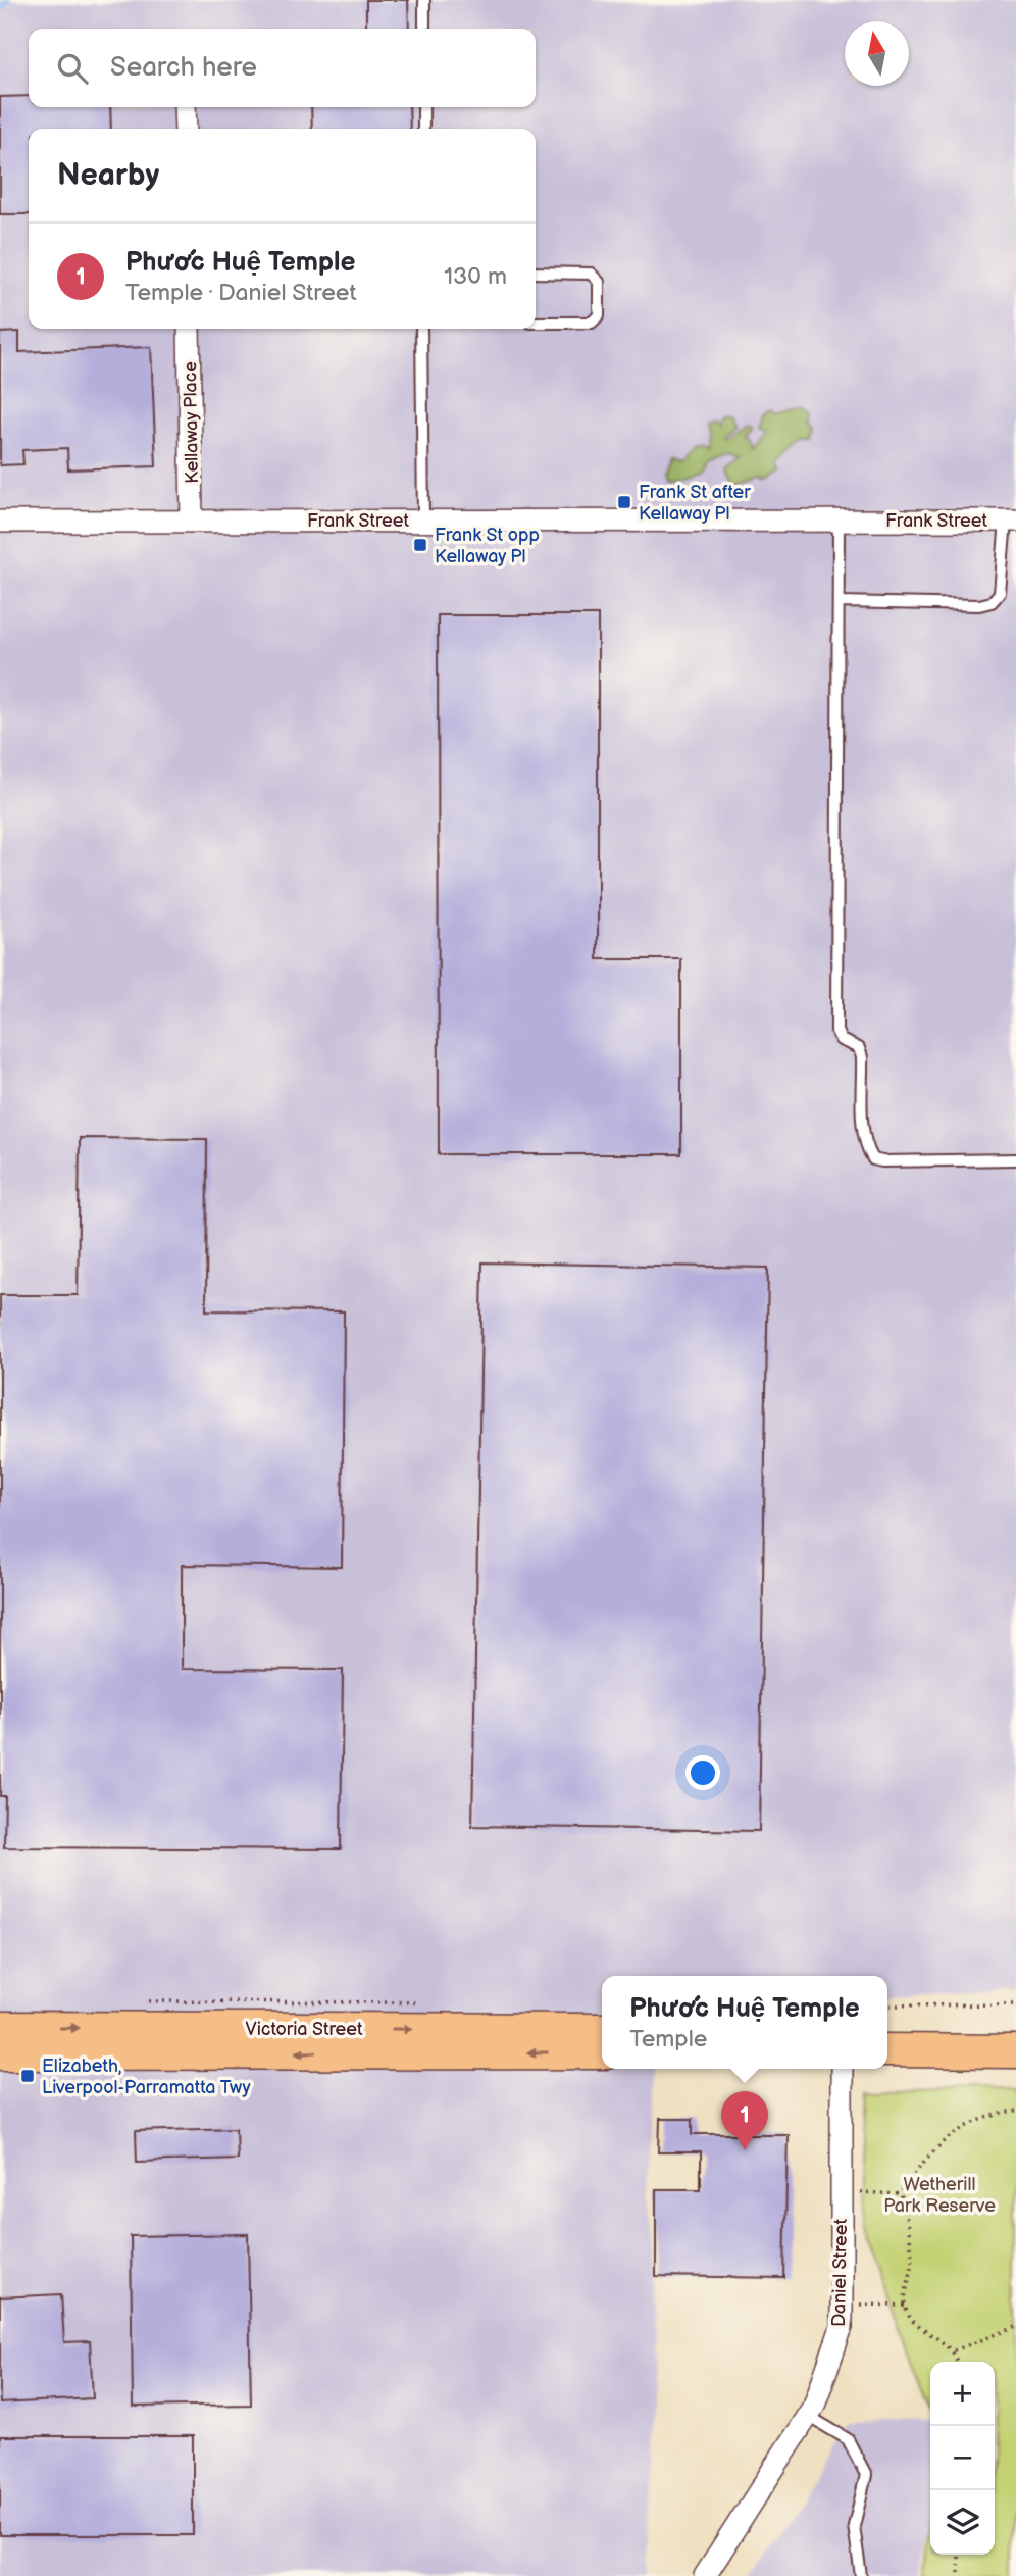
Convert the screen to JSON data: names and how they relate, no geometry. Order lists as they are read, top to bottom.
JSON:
{
  "streets": {
    "main road": ["Victoria Street"],
    "street": ["Kellaway Place", "Frank Street", "Daniel Street"]
  },
  "crossings": [
    ["Kellaway Place", "Frank Street"]
  ],
  "parks": ["Wetherill Park Reserve"],
  "places": {
    "transit": ["Frank St after Kellaway Pl", "Frank St opp Kellaway Pl", "Elizabeth, Liverpool-Parramatta Twy"]
  },
  "north": "top",
  "page": {
    "search": "Search here",
    "heading": "Nearby",
    "list": [
      {
        "mark": "1",
        "name": "Phước Huệ Temple",
        "note": "Temple · Daniel Street",
        "value": "130 m"
      }
    ],
    "popup": ["Phước Huệ Temple", "Temple"],
    "pins": "1",
    "map_buttons": ["+", "−"]
  }
}
